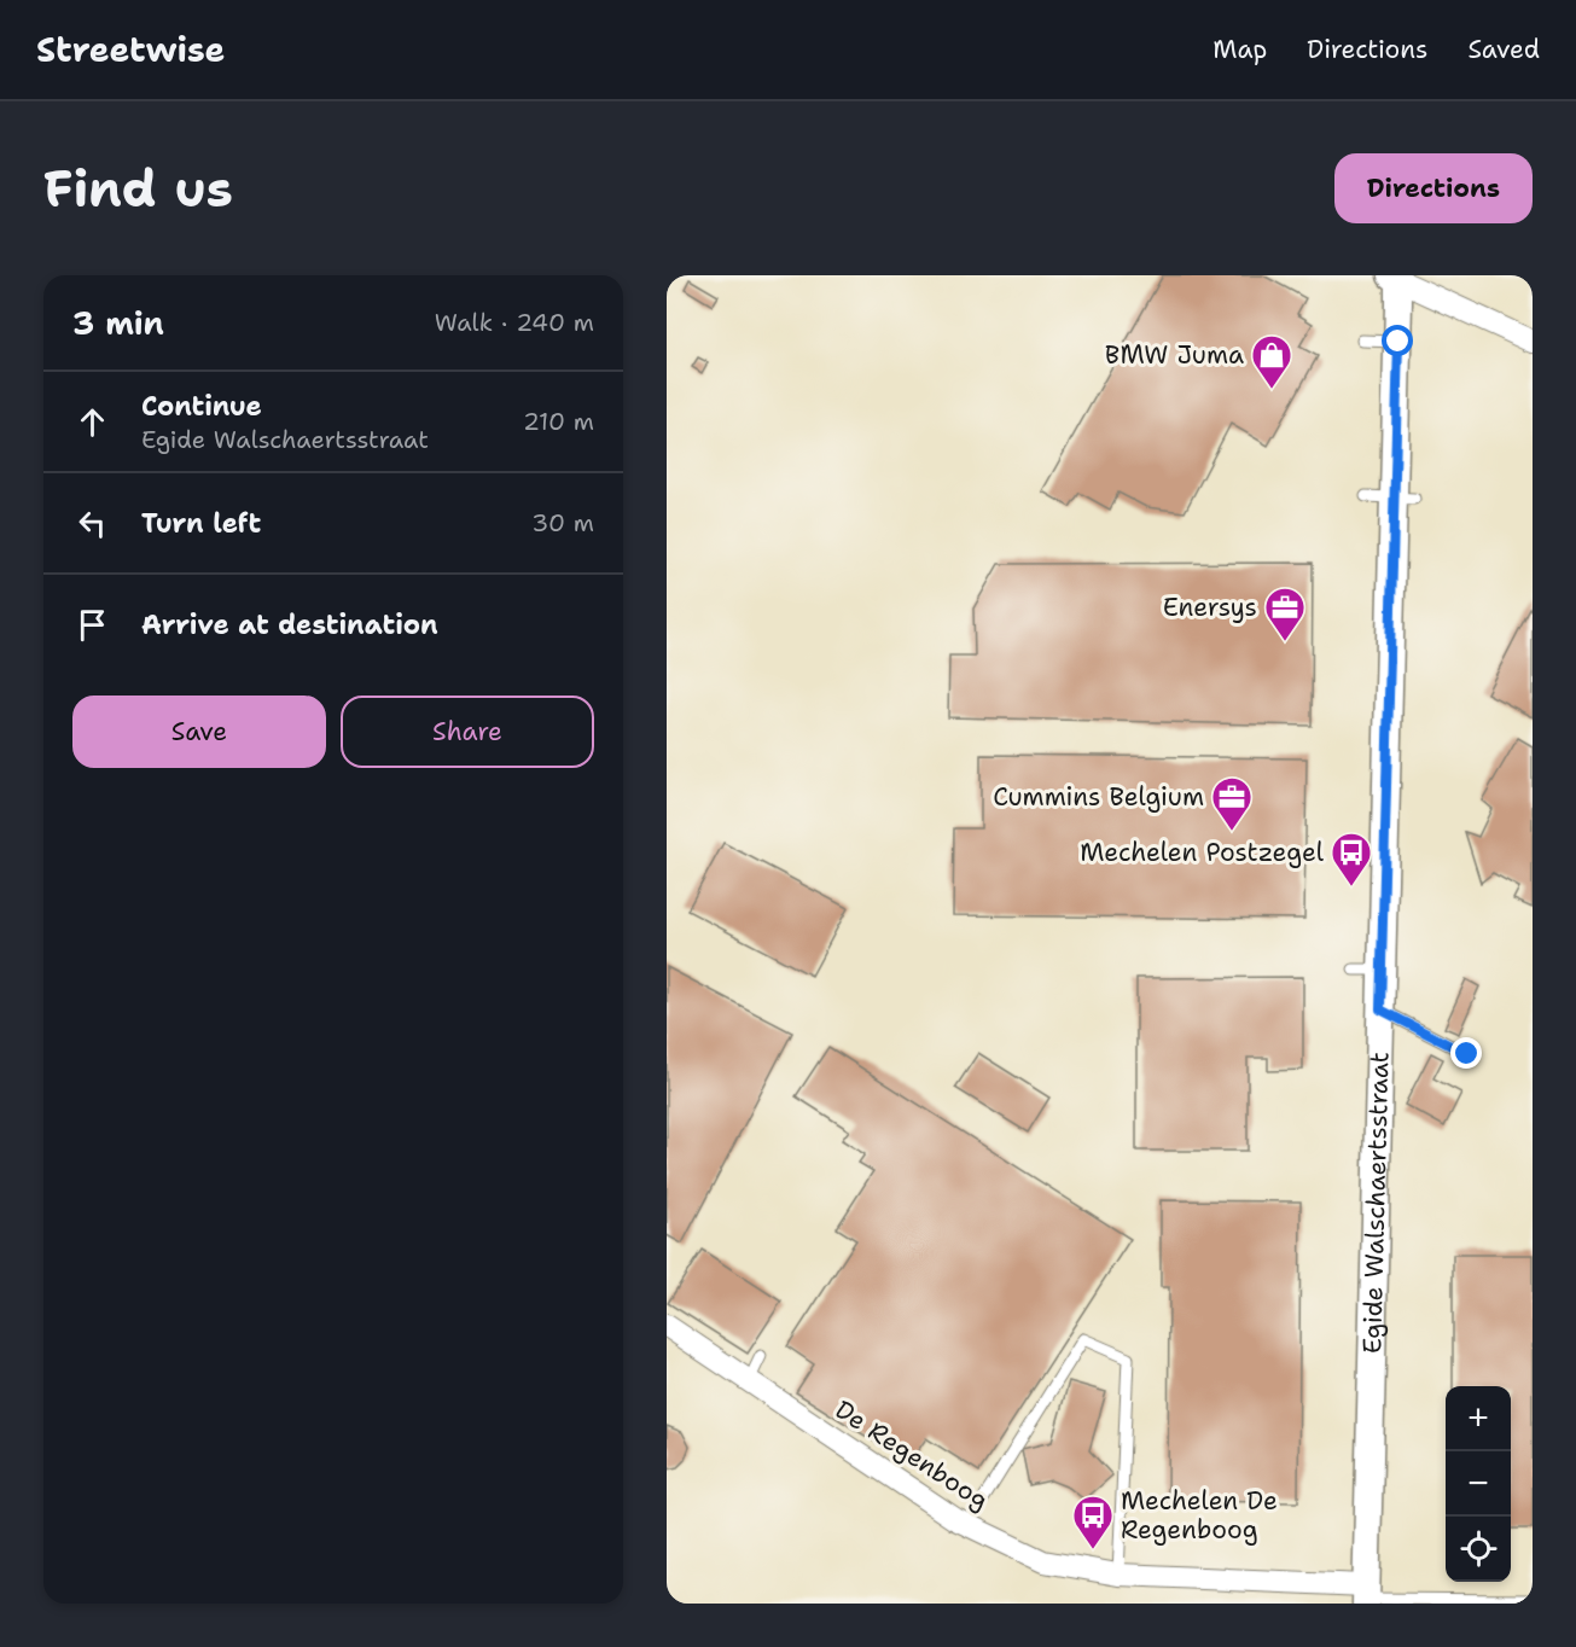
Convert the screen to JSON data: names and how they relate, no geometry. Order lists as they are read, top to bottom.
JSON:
{
  "streets": {
    "street": ["Egide Walschaertsstraat", "De Regenboog"]
  },
  "crossings": [
    ["Egide Walschaertsstraat", "De Regenboog"]
  ],
  "places": {
    "shop": ["BMW Juma"],
    "office": ["Enersys", "Cummins Belgium"],
    "bus stop": ["Mechelen Postzegel", "Mechelen De Regenboog"]
  },
  "page": {
    "header": "Streetwise",
    "nav": ["Map", "Directions", "Saved"],
    "buttons": [
      "Directions",
      ["Save", "Share"]
    ],
    "title": "Find us",
    "heading": ["3 min", "Walk · 240 m"],
    "list": [
      ["Continue", "Egide Walschaertsstraat", "210 m"],
      ["Turn left", "30 m"],
      "Arrive at destination"
    ],
    "map_buttons": ["+", "−"]
  }
}
